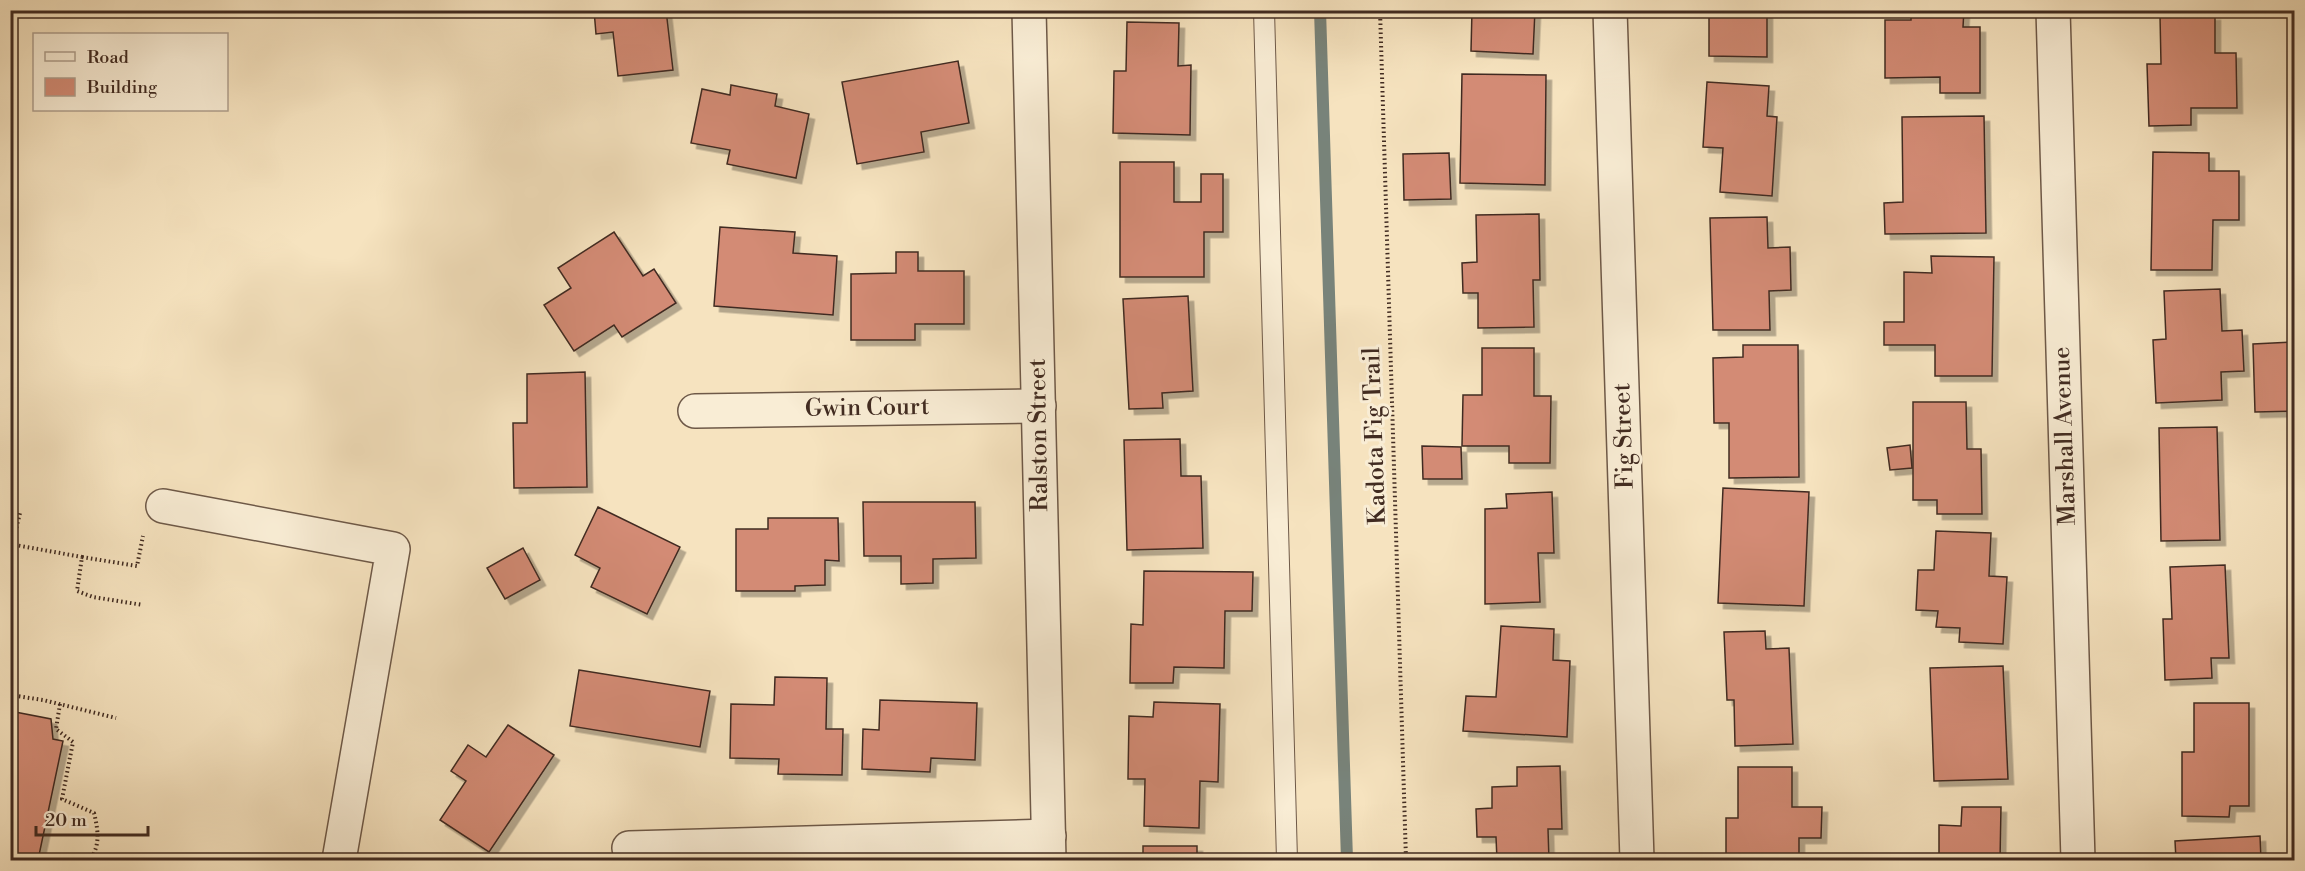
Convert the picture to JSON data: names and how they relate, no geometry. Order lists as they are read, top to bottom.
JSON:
{
  "streets": {
    "street": [
      "Gwin Court",
      "Ralston Street",
      "Fig Street",
      "Marshall Avenue"
    ],
    "path": ["Kadota Fig Trail"]
  },
  "crossings": [
    ["Gwin Court", "Ralston Street"]
  ],
  "legend": ["Road", "Building"],
  "scale_bar": "20 m"
}
